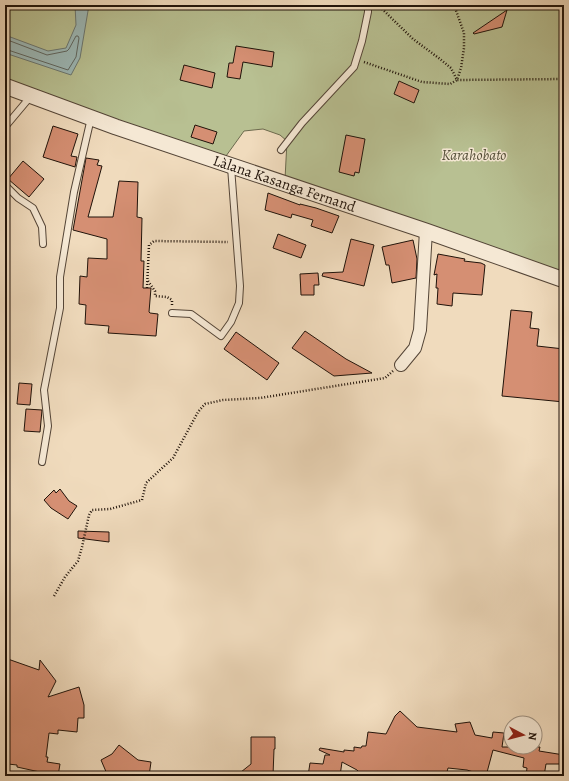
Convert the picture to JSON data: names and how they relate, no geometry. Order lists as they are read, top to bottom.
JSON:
{
  "streets": {
    "street": ["Làlana Kasanga Fernand"]
  },
  "parks": ["Karahobato"],
  "north": "right"
}
